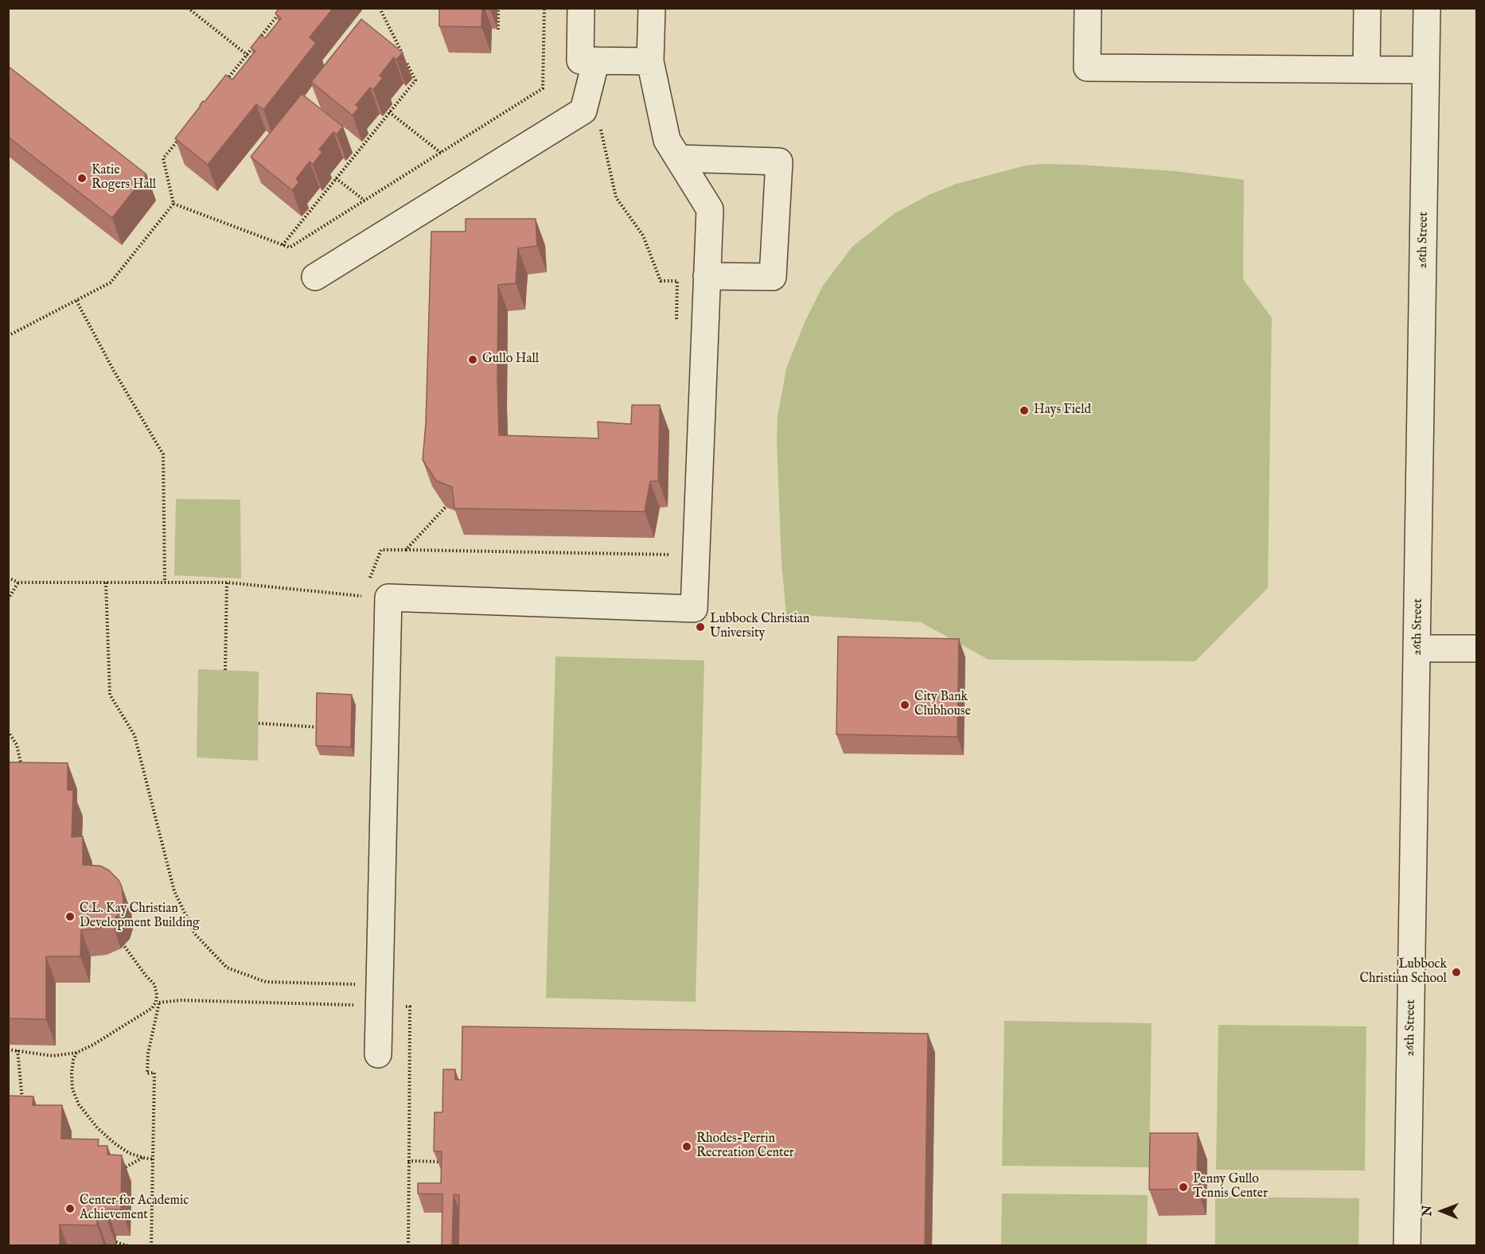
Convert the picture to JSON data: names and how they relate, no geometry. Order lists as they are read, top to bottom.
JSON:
{
  "streets": {
    "street": ["26th Street"]
  },
  "places": [
    "Katie Rogers Hall",
    "Gullo Hall",
    "Hays Field",
    "Lubbock Christian University",
    "City Bank Clubhouse",
    "C.L. Kay Christian Development Building",
    "Lubbock Christian School",
    "Rhodes-Perrin Recreation Center",
    "Penny Gullo Tennis Center",
    "Center for Academic Achievement"
  ],
  "north": "left"
}
